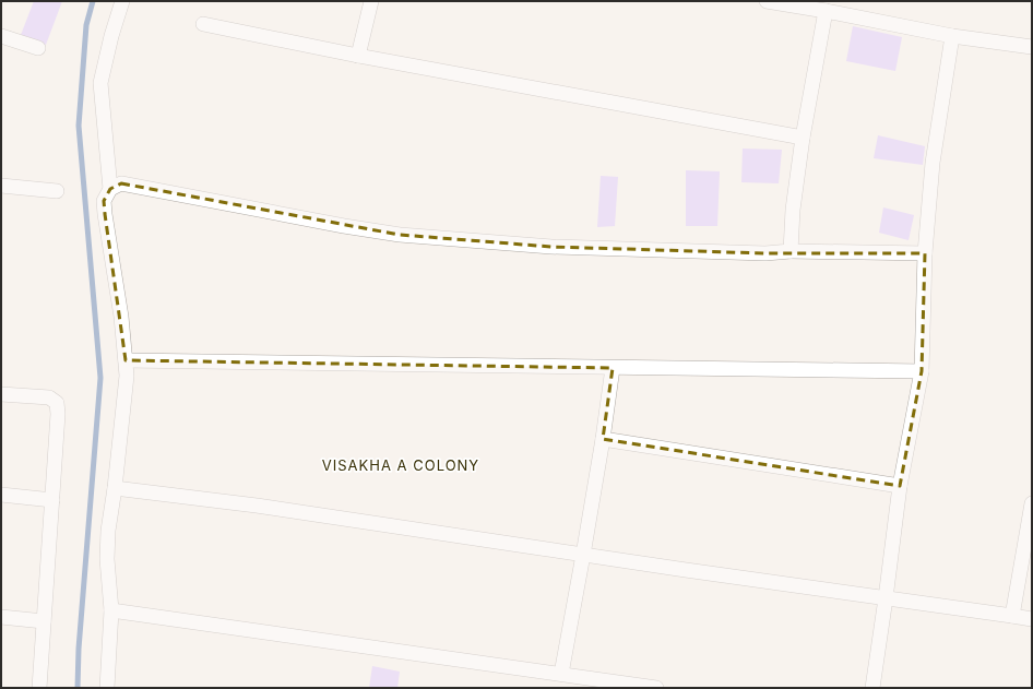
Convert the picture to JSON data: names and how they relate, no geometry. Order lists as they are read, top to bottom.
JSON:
{
  "districts": ["VISAKHA A COLONY"]
}
